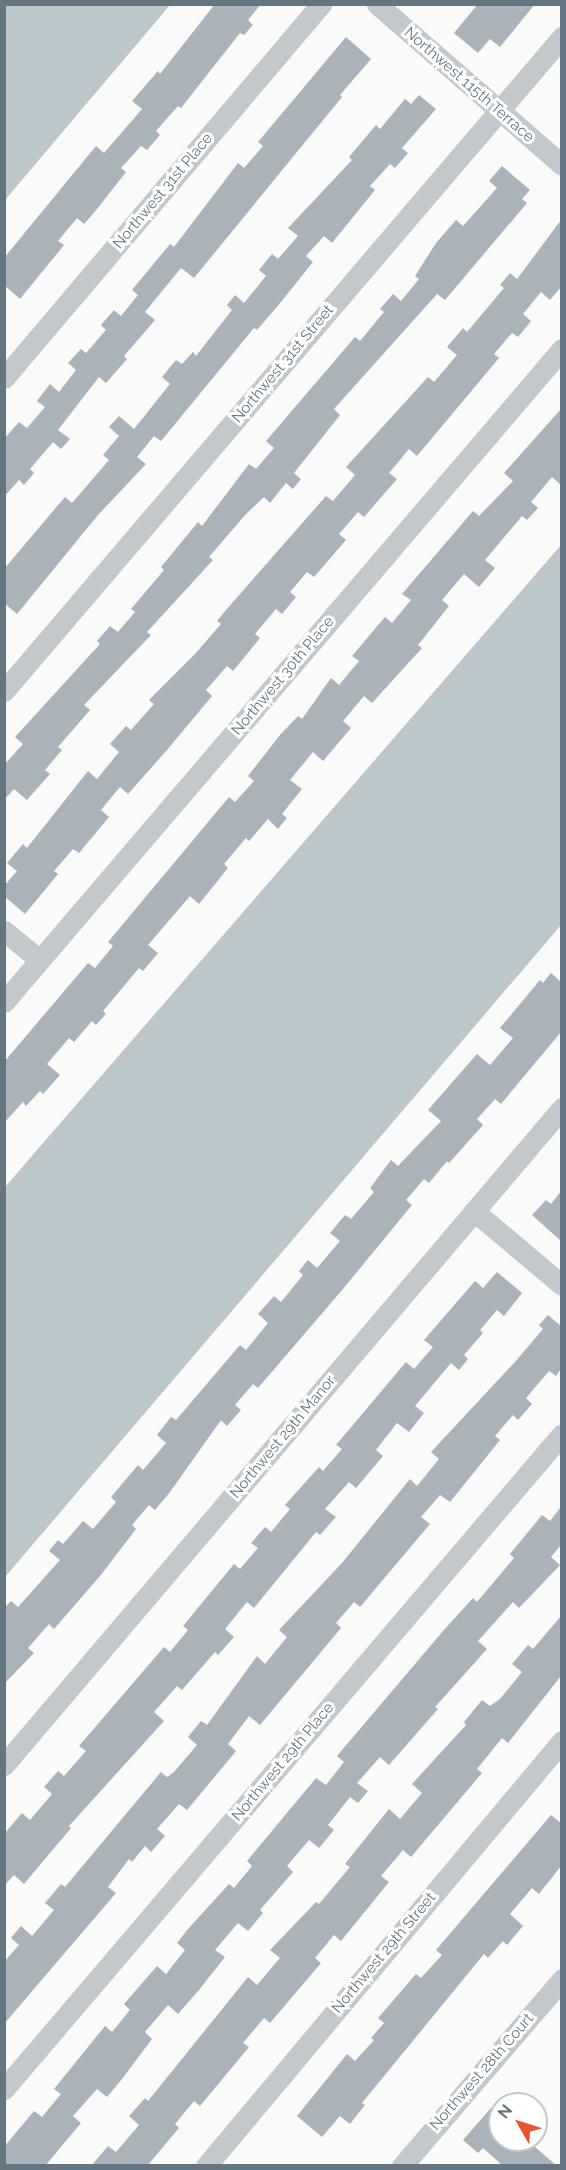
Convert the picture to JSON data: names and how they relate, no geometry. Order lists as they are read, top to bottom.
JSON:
{
  "streets": {
    "street": [
      "Northwest 115th Terrace",
      "Northwest 31st Place",
      "Northwest 31st Street",
      "Northwest 30th Place",
      "Northwest 29th Manor",
      "Northwest 29th Place",
      "Northwest 29th Street",
      "Northwest 28th Court"
    ]
  },
  "crossings": [
    ["Northwest 115th Terrace", "Northwest 31st Street"]
  ],
  "north": "top left"
}
